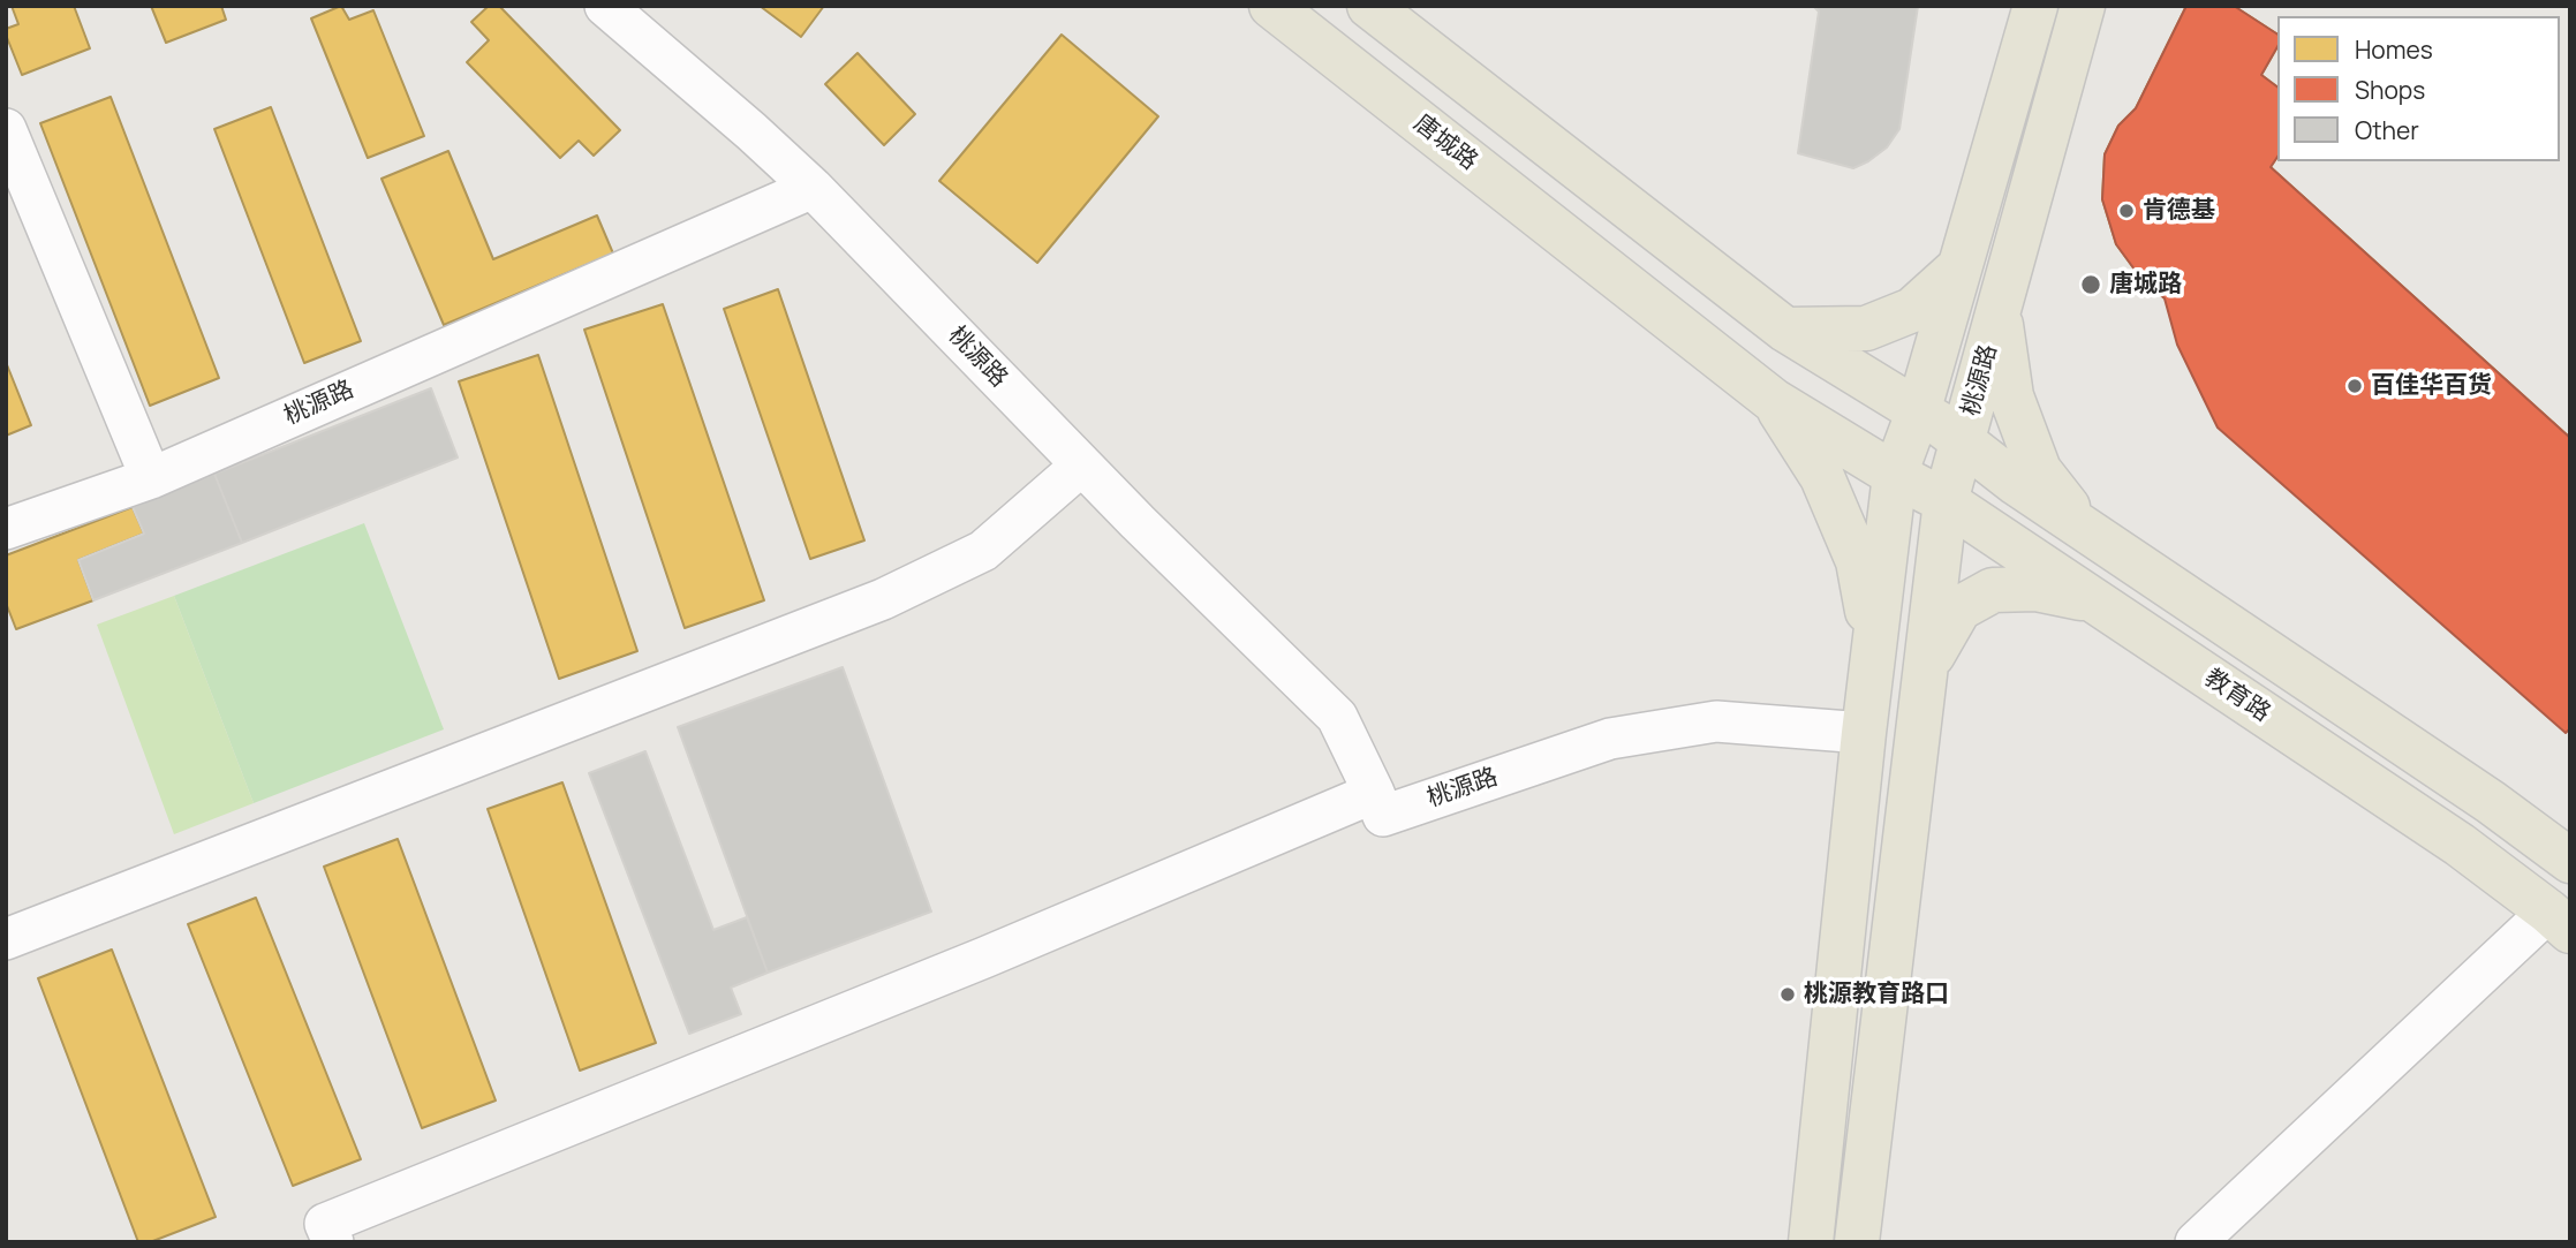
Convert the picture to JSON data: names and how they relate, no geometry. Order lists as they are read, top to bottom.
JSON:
{
  "streets": {
    "main road": ["唐城路", "桃源路", "教育路"]
  },
  "crossings": [
    ["唐城路", "桃源路"],
    ["唐城路", "教育路"],
    ["桃源路", "教育路"]
  ],
  "places": [
    "肯德基",
    "唐城路",
    "百佳华百货",
    "桃源教育路口"
  ],
  "legend": ["Homes", "Shops", "Other"]
}
